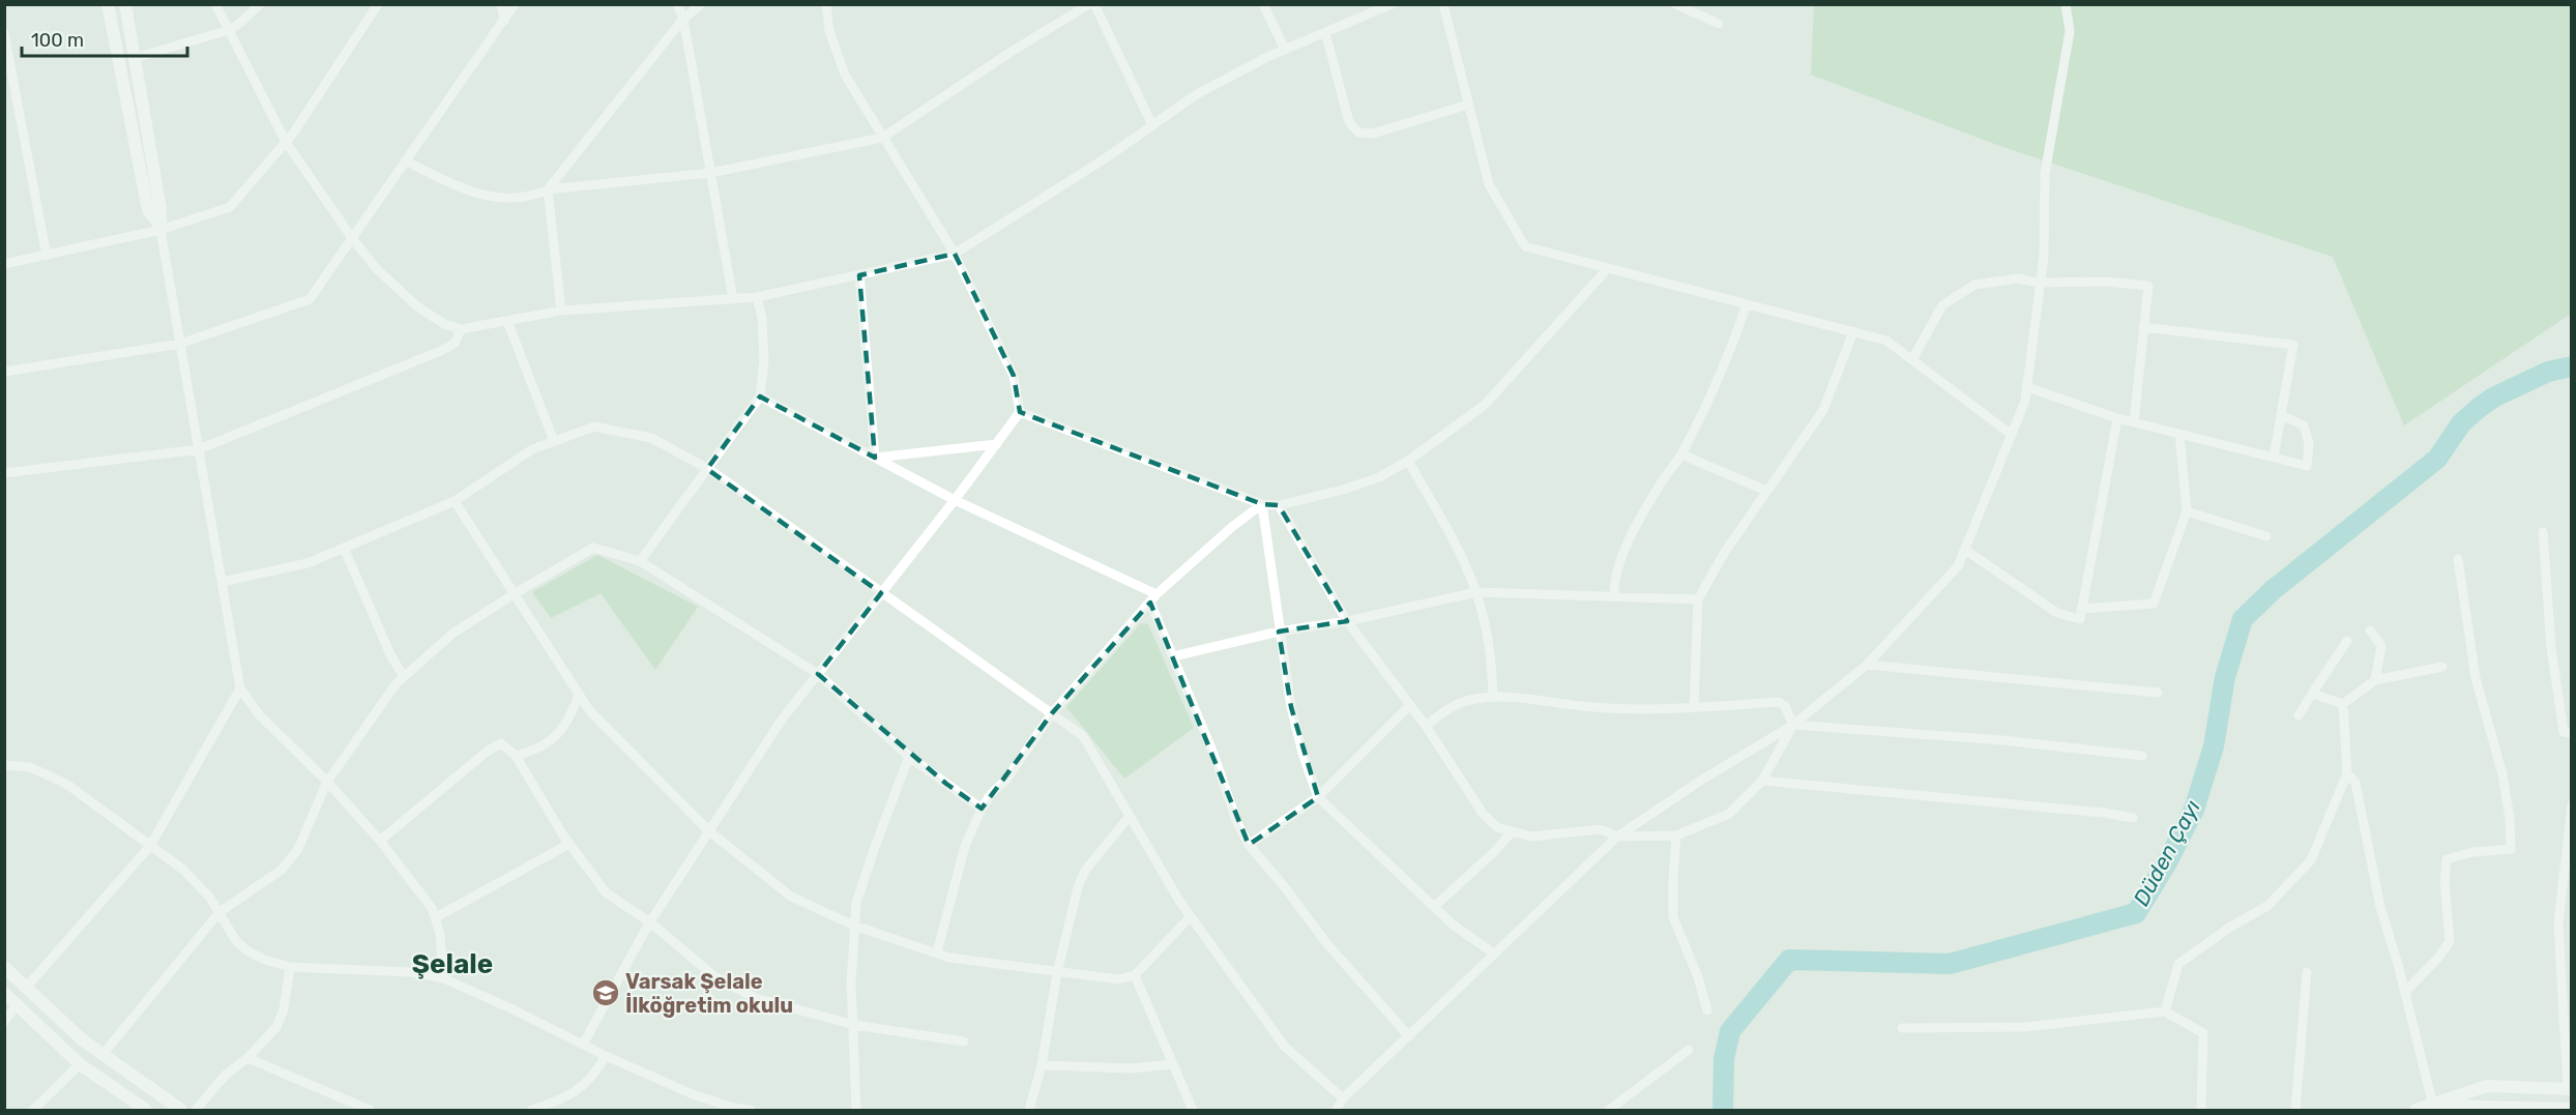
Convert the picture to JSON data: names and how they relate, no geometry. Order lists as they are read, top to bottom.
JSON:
{
  "districts": ["Şelale"],
  "water": ["Düden Çayı"],
  "places": {
    "school or university": ["Varsak Şelale İlköğretim okulu"]
  },
  "scale_bar": "100 m"
}
